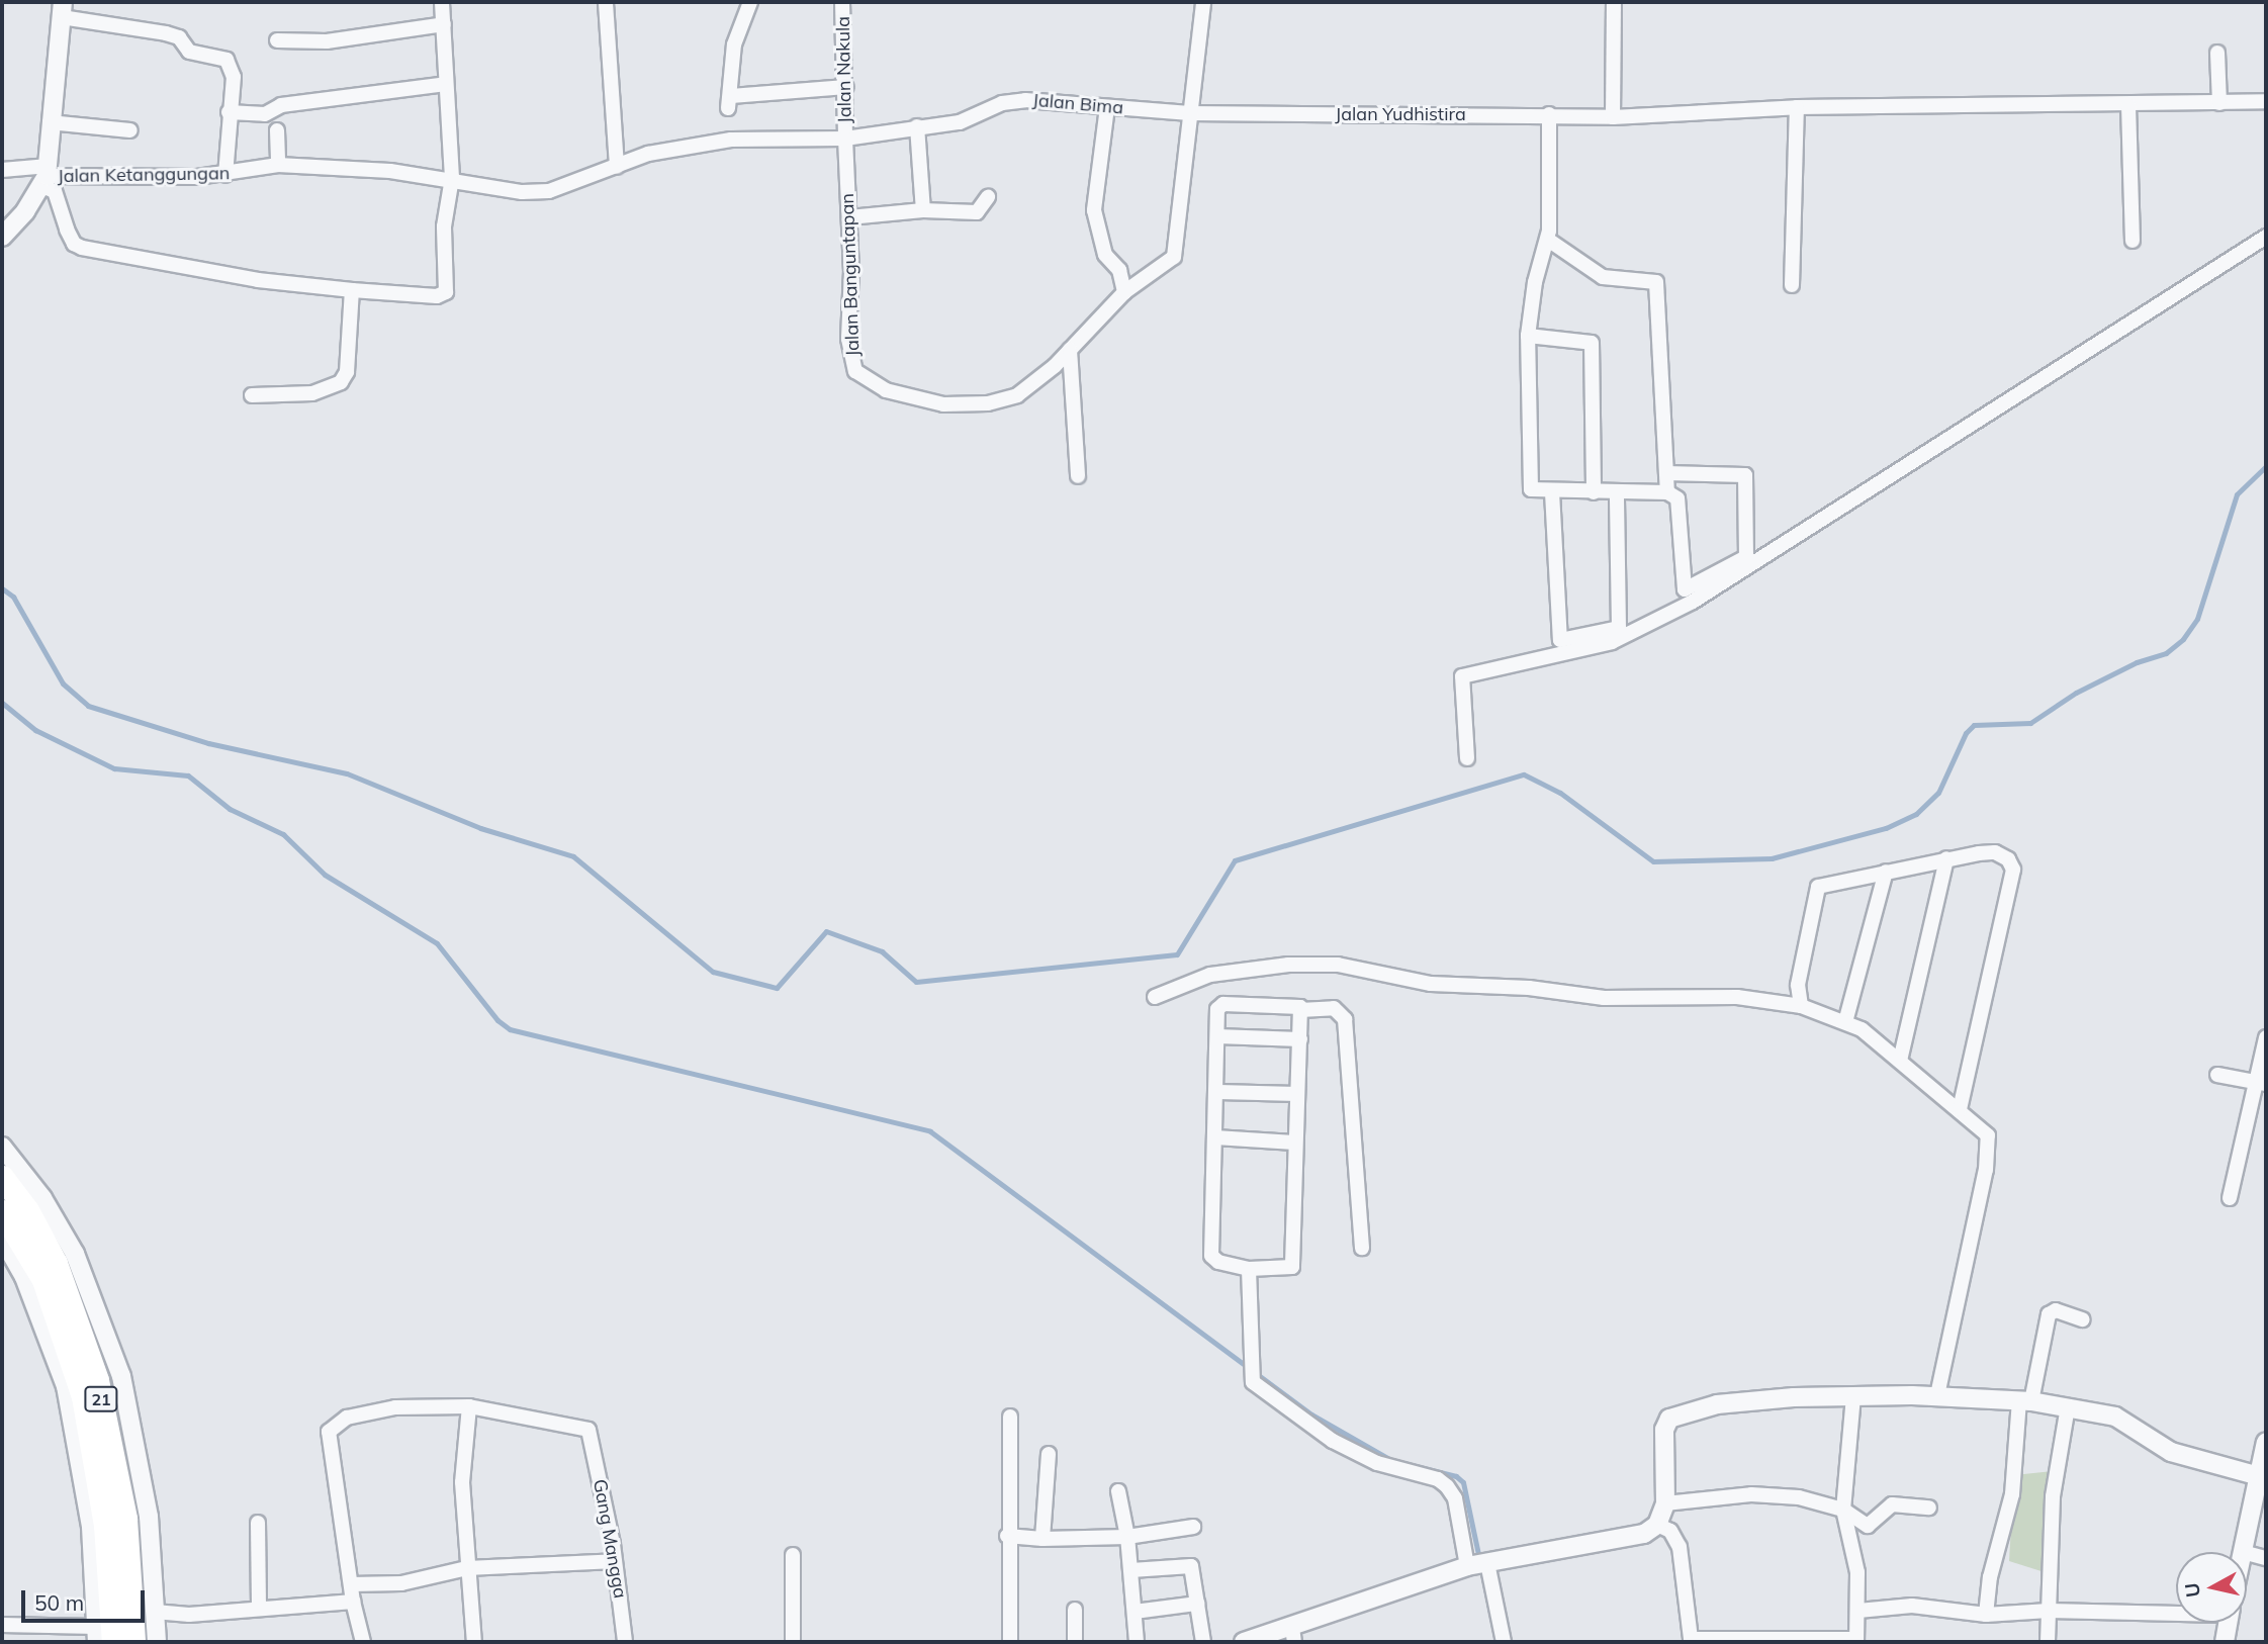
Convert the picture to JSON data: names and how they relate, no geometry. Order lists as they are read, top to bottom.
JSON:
{
  "streets": {
    "highway": ["21"],
    "street": [
      "Jalan Nakula",
      "Jalan Bima",
      "Jalan Yudhistira",
      "Jalan Ketanggungan",
      "Jalan Banguntapan",
      "Gang Mangga"
    ]
  },
  "crossings": [
    ["Jalan Nakula", "Jalan Bima"],
    ["Jalan Nakula", "Jalan Banguntapan"],
    ["Jalan Bima", "Jalan Yudhistira"],
    ["Jalan Bima", "Jalan Banguntapan"],
    ["Jalan Yudhistira", "Jalan Banguntapan"]
  ],
  "scale_bar": "50 m",
  "north": "left"
}
